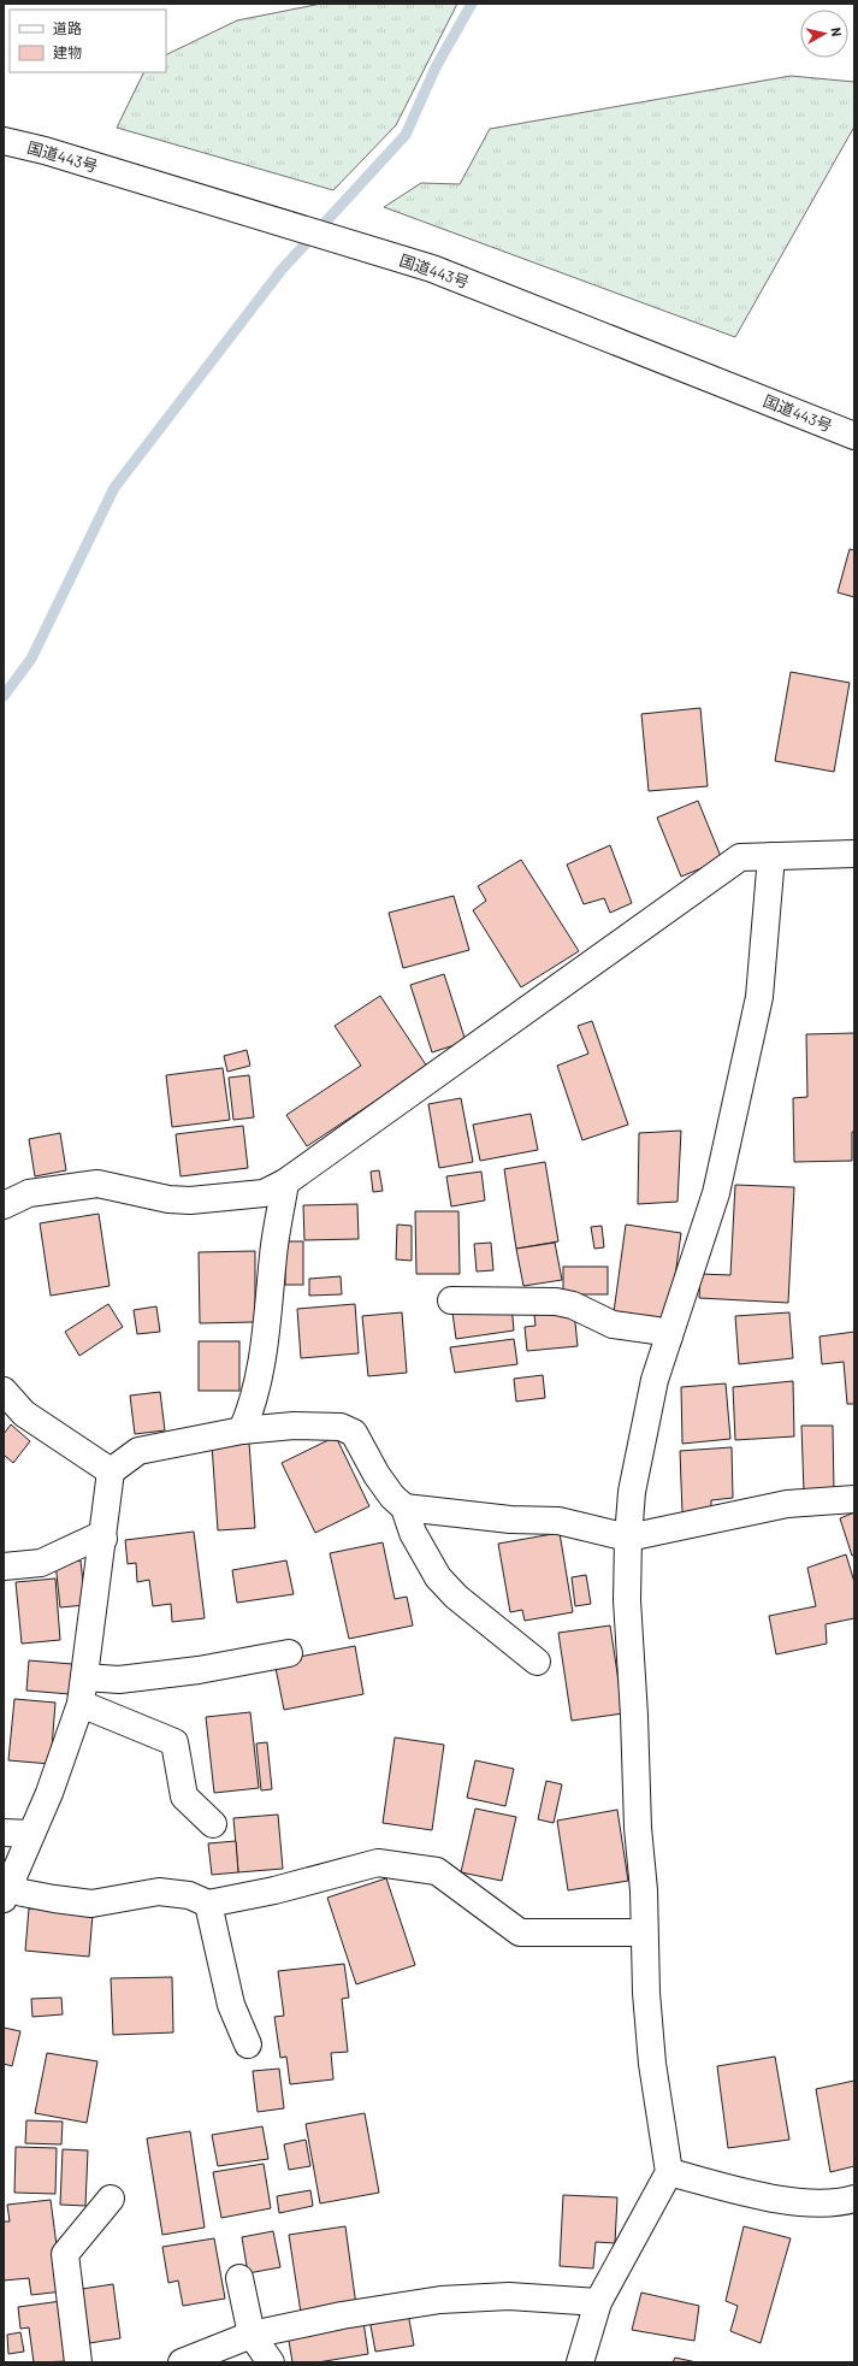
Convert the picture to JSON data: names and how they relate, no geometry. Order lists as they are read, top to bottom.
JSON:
{
  "streets": {
    "main road": ["国道443号"]
  },
  "legend": ["道路", "建物"],
  "north": "right"
}
